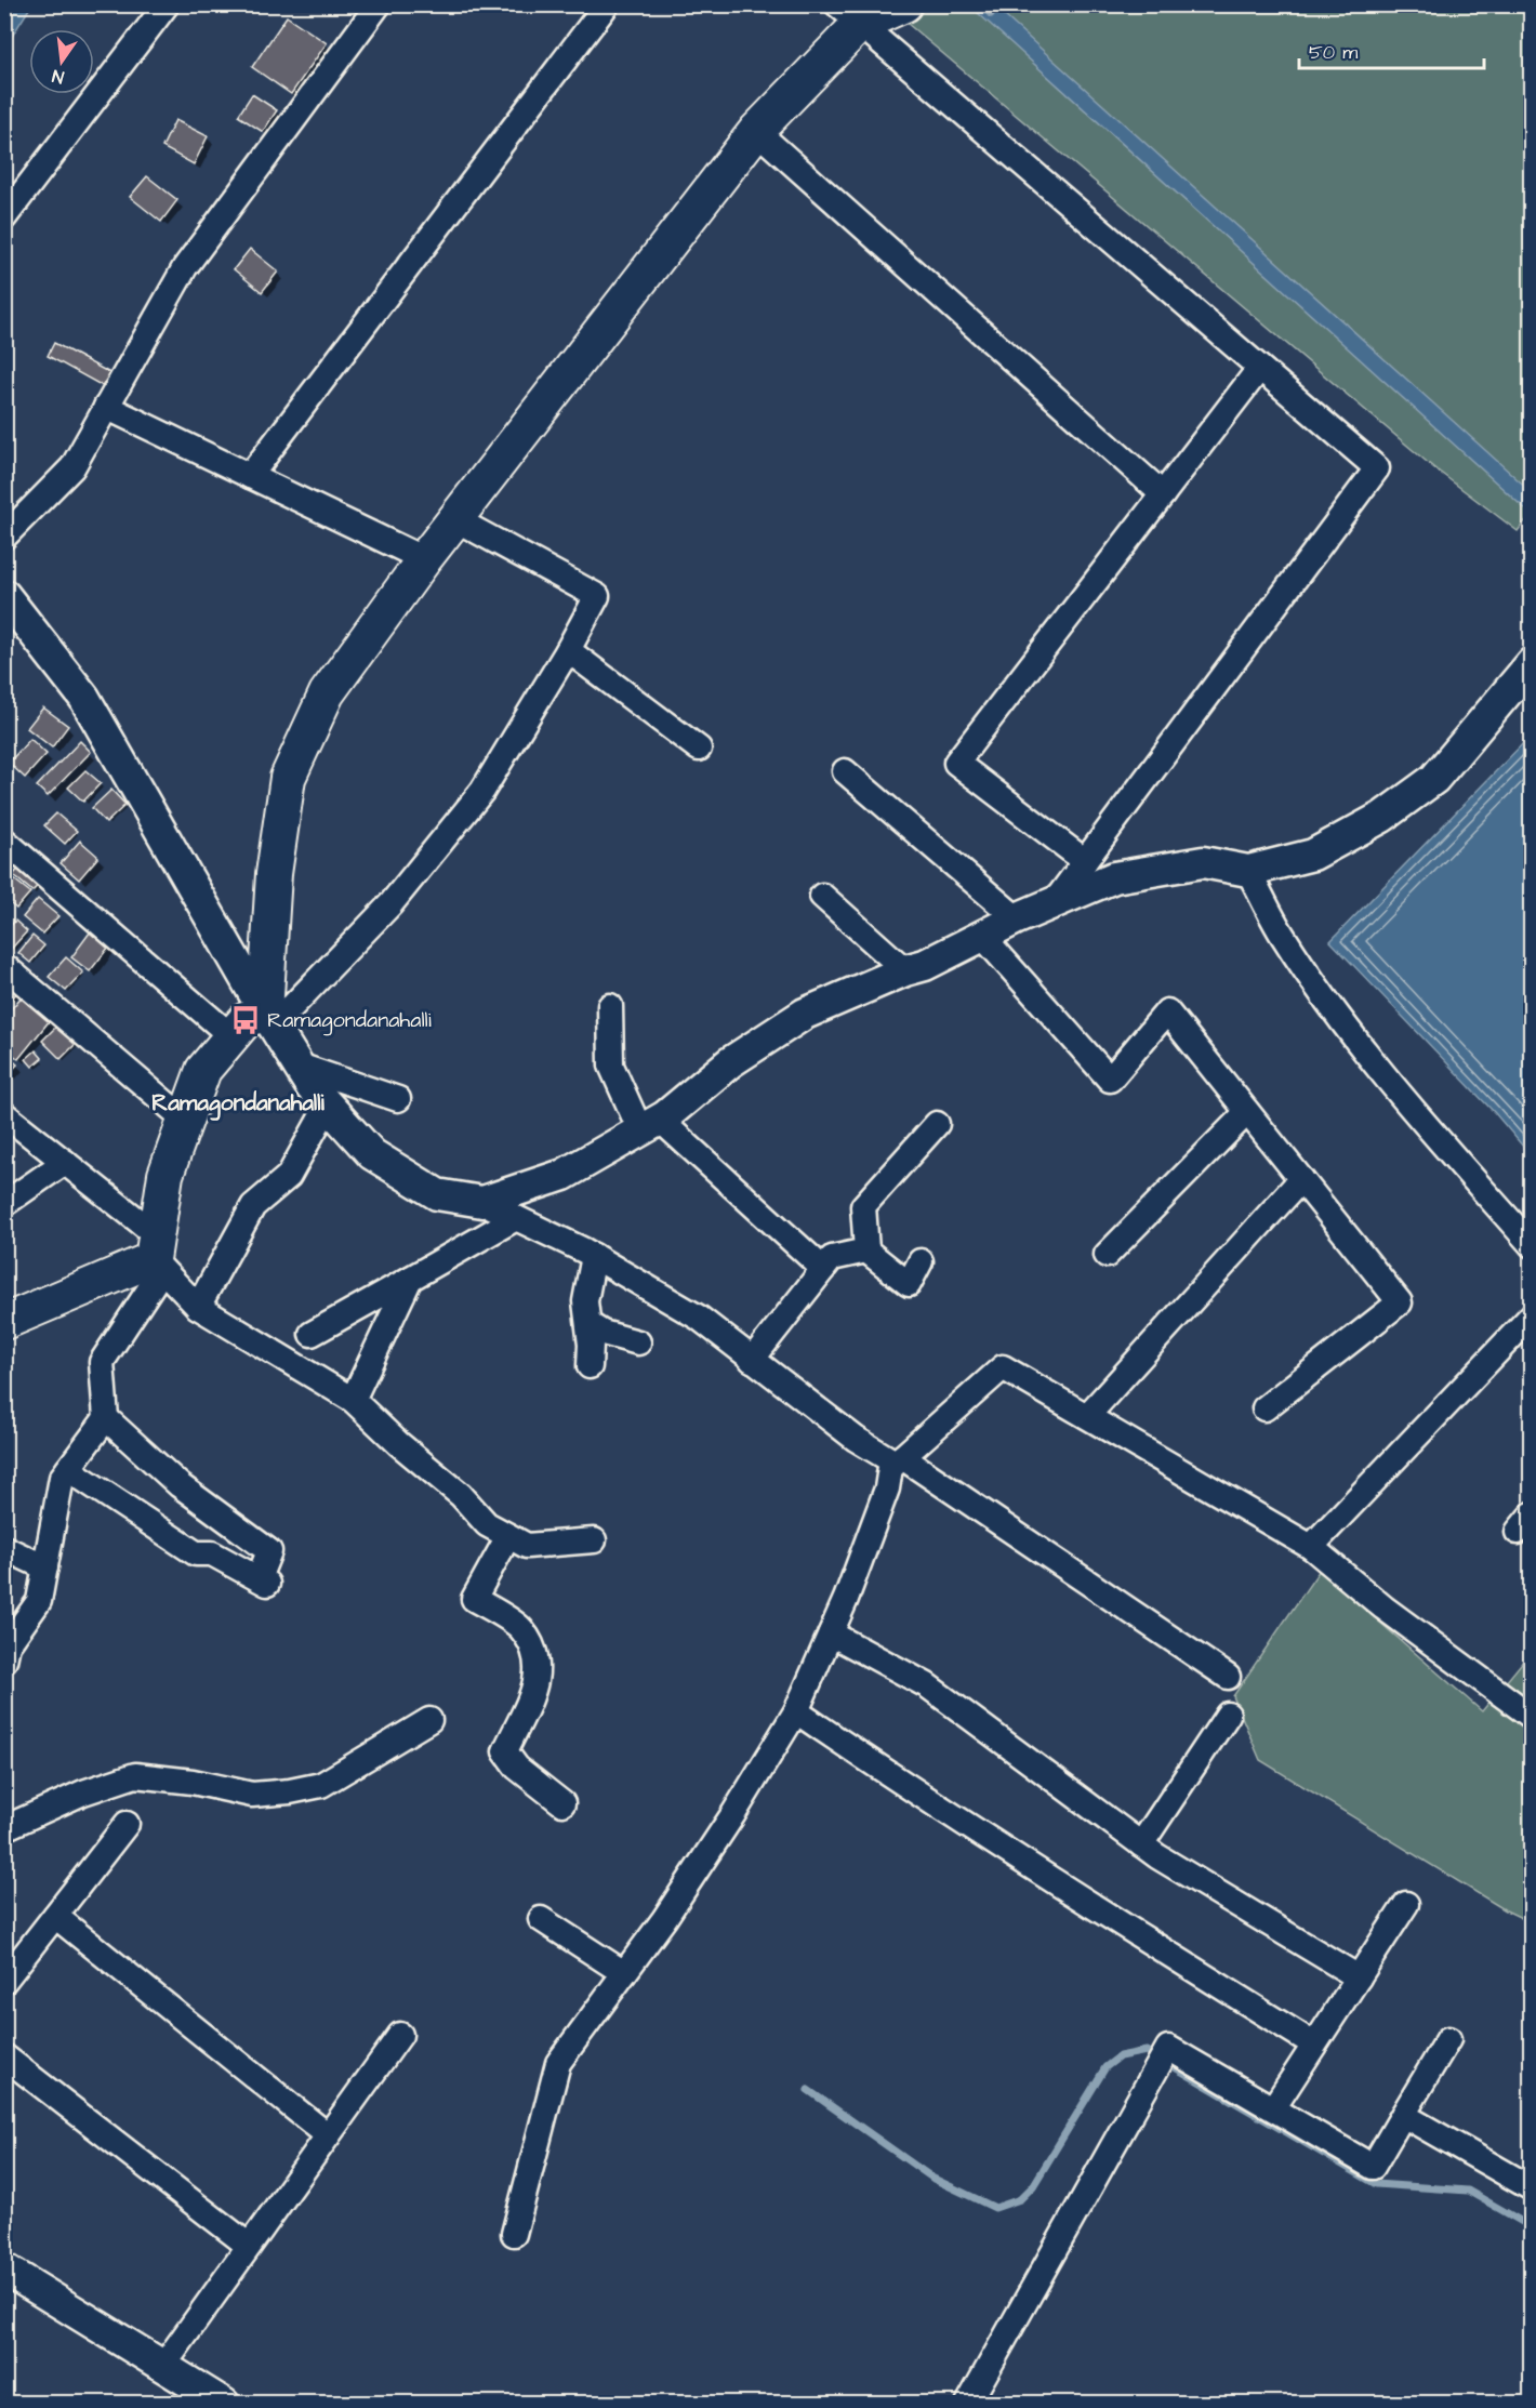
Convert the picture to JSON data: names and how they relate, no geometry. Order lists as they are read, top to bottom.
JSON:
{
  "districts": ["Ramagondanahalli"],
  "places": {
    "bus stop": ["Ramagondanahalli"]
  },
  "scale_bar": "50 m",
  "north": "bottom"
}
